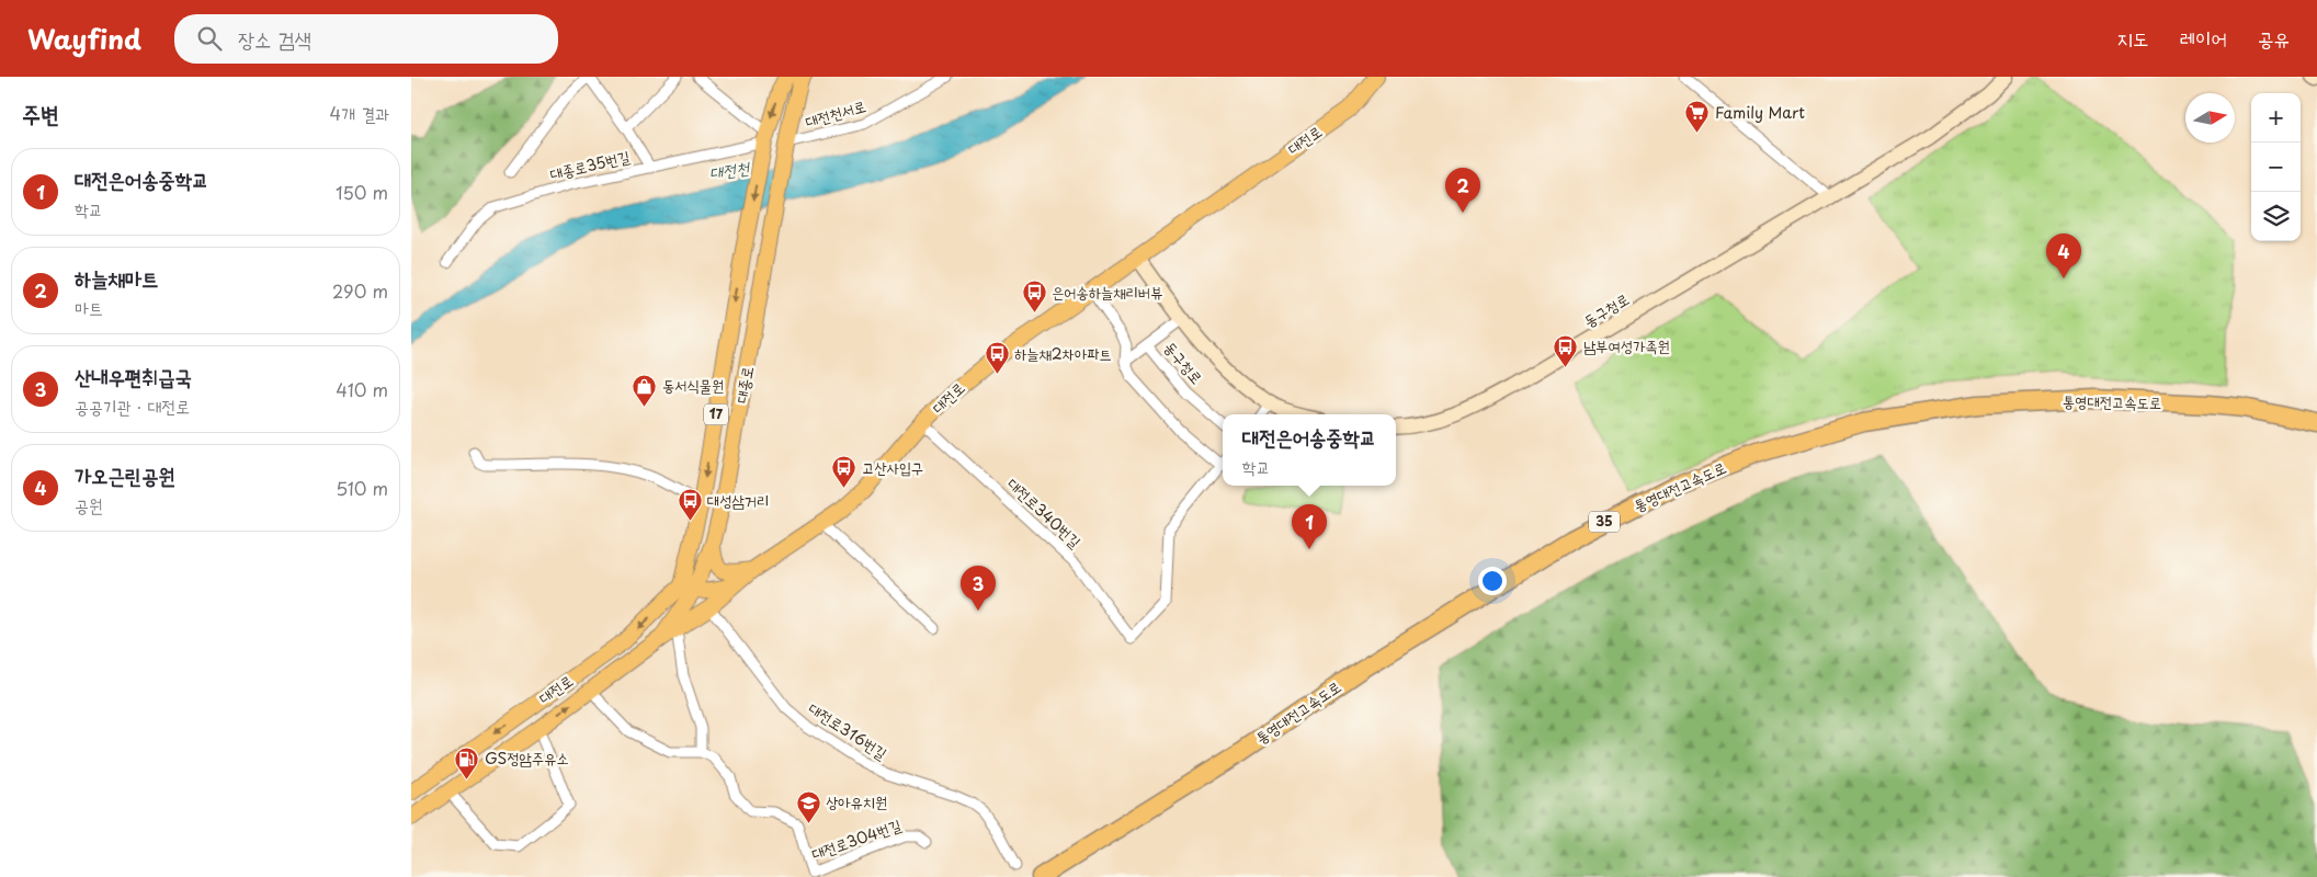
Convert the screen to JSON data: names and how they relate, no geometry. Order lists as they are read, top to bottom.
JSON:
{
  "streets": {
    "highway": ["통영대전고속도로", "35"],
    "main road": [
      "대전로",
      "동구청로",
      "대종로",
      "17"
    ],
    "street": [
      "대전천서로",
      "대종로35번길",
      "대전로340번길",
      "대전로316번길",
      "대전로304번길"
    ]
  },
  "crossings": [
    ["대전천서로", "대종로"],
    ["대전천서로", "17"],
    ["대전로", "동구청로"],
    ["대전로", "대종로"],
    ["대전로", "대전로340번길"],
    ["대전로", "대전로316번길"],
    ["대종로35번길", "대종로"],
    ["대종로35번길", "17"],
    ["대종로", "17"]
  ],
  "water": ["대전천"],
  "places": {
    "supermarket": ["Family Mart"],
    "bus stop": [
      "은어송하늘채리버뷰",
      "남부여성가족원",
      "하늘채2차아파트",
      "고산사입구",
      "대성삼거리"
    ],
    "shop": ["동서식물원"],
    "fuel station": ["GS정암주유소"],
    "school or university": ["상아유치원"]
  },
  "north": "right",
  "page": {
    "header": "Wayfind",
    "search": "장소 검색",
    "nav": ["지도", "레이어", "공유"],
    "heading": ["주변", "4개 결과"],
    "map_buttons": ["+", "−"],
    "list": [
      {
        "mark": "1",
        "name": "대전은어송중학교",
        "note": "학교",
        "value": "150 m"
      },
      {
        "mark": "2",
        "name": "하늘채마트",
        "note": "마트",
        "value": "290 m"
      },
      {
        "mark": "3",
        "name": "산내우편취급국",
        "note": "공공기관 · 대전로",
        "value": "410 m"
      },
      {
        "mark": "4",
        "name": "가오근린공원",
        "note": "공원",
        "value": "510 m"
      }
    ],
    "pins": [
      "2",
      "4",
      "1",
      "3"
    ],
    "popup": ["대전은어송중학교", "학교"]
  }
}
